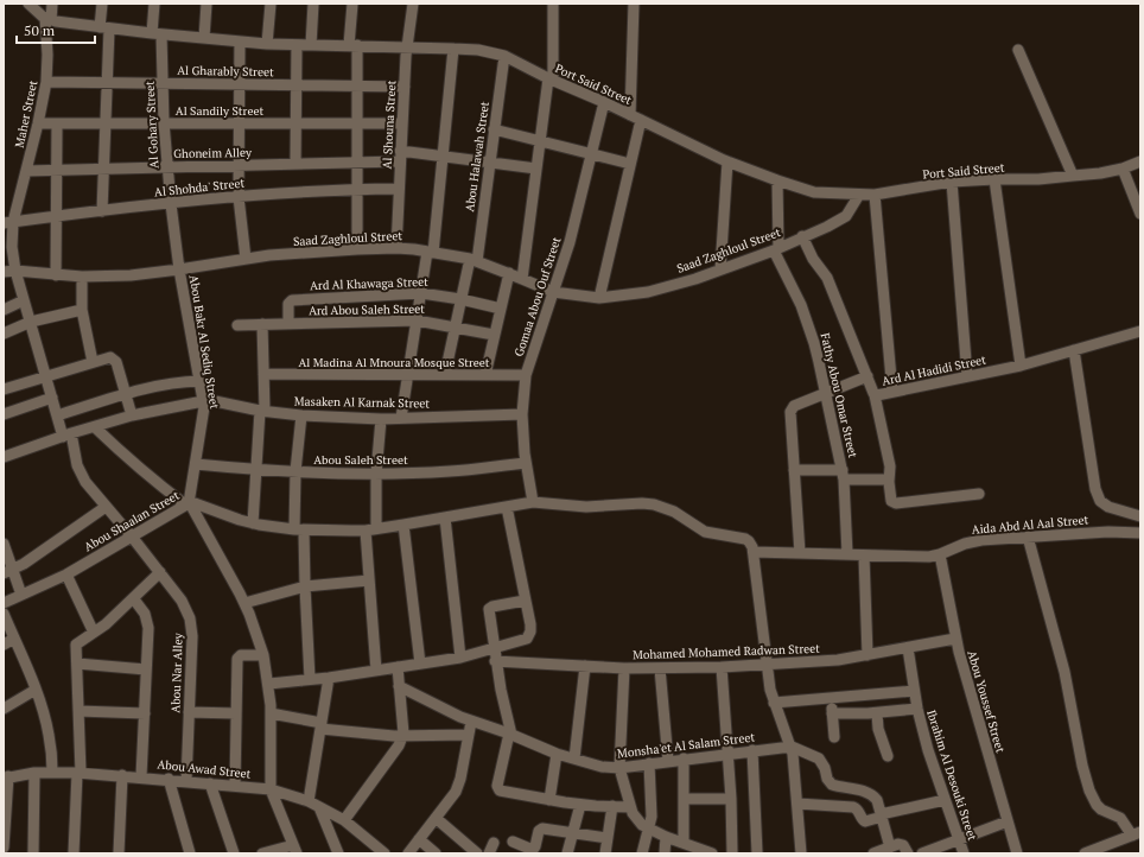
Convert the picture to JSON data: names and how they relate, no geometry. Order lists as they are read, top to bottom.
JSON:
{
  "streets": {
    "street": [
      "Al Gharably Street",
      "Port Said Street",
      "Al Sandily Street",
      "Maher Street",
      "Al Gohary Street",
      "Al Shouna Street",
      "Ghoneim Alley",
      "Abou Halawah Street",
      "Al Shohda' Street",
      "Saad Zaghloul Street",
      "Ard Al Khawaga Street",
      "Gomaa Abou Ouf Street",
      "Ard Abou Saleh Street",
      "Abou Bakr Al Sediq Street",
      "Al Madina Al Mnoura Mosque Street",
      "Ard Al Hadidi Street",
      "Fathy Abou Omar Street",
      "Masaken Al Karnak Street",
      "Abou Saleh Street",
      "Abou Shaalan Street",
      "Aida Abd Al Aal Street",
      "Mohamed Mohamed Radwan Street",
      "Abou Nar Alley",
      "Abou Youssef Street",
      "Monsha'et Al Salam Street",
      "Abou Awad Street",
      "Ibrahim Al Desouki Street"
    ]
  },
  "crossings": [
    ["Al Gharably Street", "Maher Street"],
    ["Al Gharably Street", "Al Gohary Street"],
    ["Al Gharably Street", "Al Shouna Street"],
    ["Port Said Street", "Maher Street"],
    ["Port Said Street", "Al Gohary Street"],
    ["Port Said Street", "Al Shouna Street"],
    ["Port Said Street", "Abou Halawah Street"],
    ["Port Said Street", "Saad Zaghloul Street"],
    ["Port Said Street", "Gomaa Abou Ouf Street"],
    ["Al Sandily Street", "Maher Street"],
    ["Al Sandily Street", "Al Gohary Street"],
    ["Al Sandily Street", "Al Shouna Street"],
    ["Maher Street", "Ghoneim Alley"],
    ["Maher Street", "Al Shohda' Street"],
    ["Maher Street", "Saad Zaghloul Street"],
    ["Maher Street", "Abou Nar Alley"],
    ["Al Gohary Street", "Ghoneim Alley"],
    ["Al Gohary Street", "Al Shohda' Street"],
    ["Al Gohary Street", "Saad Zaghloul Street"],
    ["Al Gohary Street", "Abou Bakr Al Sediq Street"],
    ["Al Shouna Street", "Ghoneim Alley"],
    ["Al Shouna Street", "Al Shohda' Street"],
    ["Al Shouna Street", "Saad Zaghloul Street"],
    ["Ghoneim Alley", "Abou Halawah Street"],
    ["Abou Halawah Street", "Saad Zaghloul Street"],
    ["Abou Halawah Street", "Ard Al Khawaga Street"],
    ["Abou Halawah Street", "Ard Abou Saleh Street"],
    ["Abou Halawah Street", "Al Madina Al Mnoura Mosque Street"],
    ["Saad Zaghloul Street", "Gomaa Abou Ouf Street"],
    ["Saad Zaghloul Street", "Abou Bakr Al Sediq Street"],
    ["Saad Zaghloul Street", "Ard Al Hadidi Street"],
    ["Saad Zaghloul Street", "Fathy Abou Omar Street"],
    ["Ard Al Khawaga Street", "Ard Abou Saleh Street"],
    ["Gomaa Abou Ouf Street", "Al Madina Al Mnoura Mosque Street"],
    ["Gomaa Abou Ouf Street", "Masaken Al Karnak Street"],
    ["Gomaa Abou Ouf Street", "Abou Saleh Street"],
    ["Gomaa Abou Ouf Street", "Abou Shaalan Street"],
    ["Abou Bakr Al Sediq Street", "Masaken Al Karnak Street"],
    ["Abou Bakr Al Sediq Street", "Abou Saleh Street"],
    ["Abou Bakr Al Sediq Street", "Abou Shaalan Street"],
    ["Fathy Abou Omar Street", "Aida Abd Al Aal Street"],
    ["Masaken Al Karnak Street", "Abou Nar Alley"],
    ["Abou Shaalan Street", "Aida Abd Al Aal Street"],
    ["Abou Shaalan Street", "Abou Nar Alley"],
    ["Aida Abd Al Aal Street", "Abou Youssef Street"],
    ["Mohamed Mohamed Radwan Street", "Abou Youssef Street"],
    ["Mohamed Mohamed Radwan Street", "Ibrahim Al Desouki Street"],
    ["Abou Nar Alley", "Abou Awad Street"]
  ],
  "scale_bar": "50 m"
}
